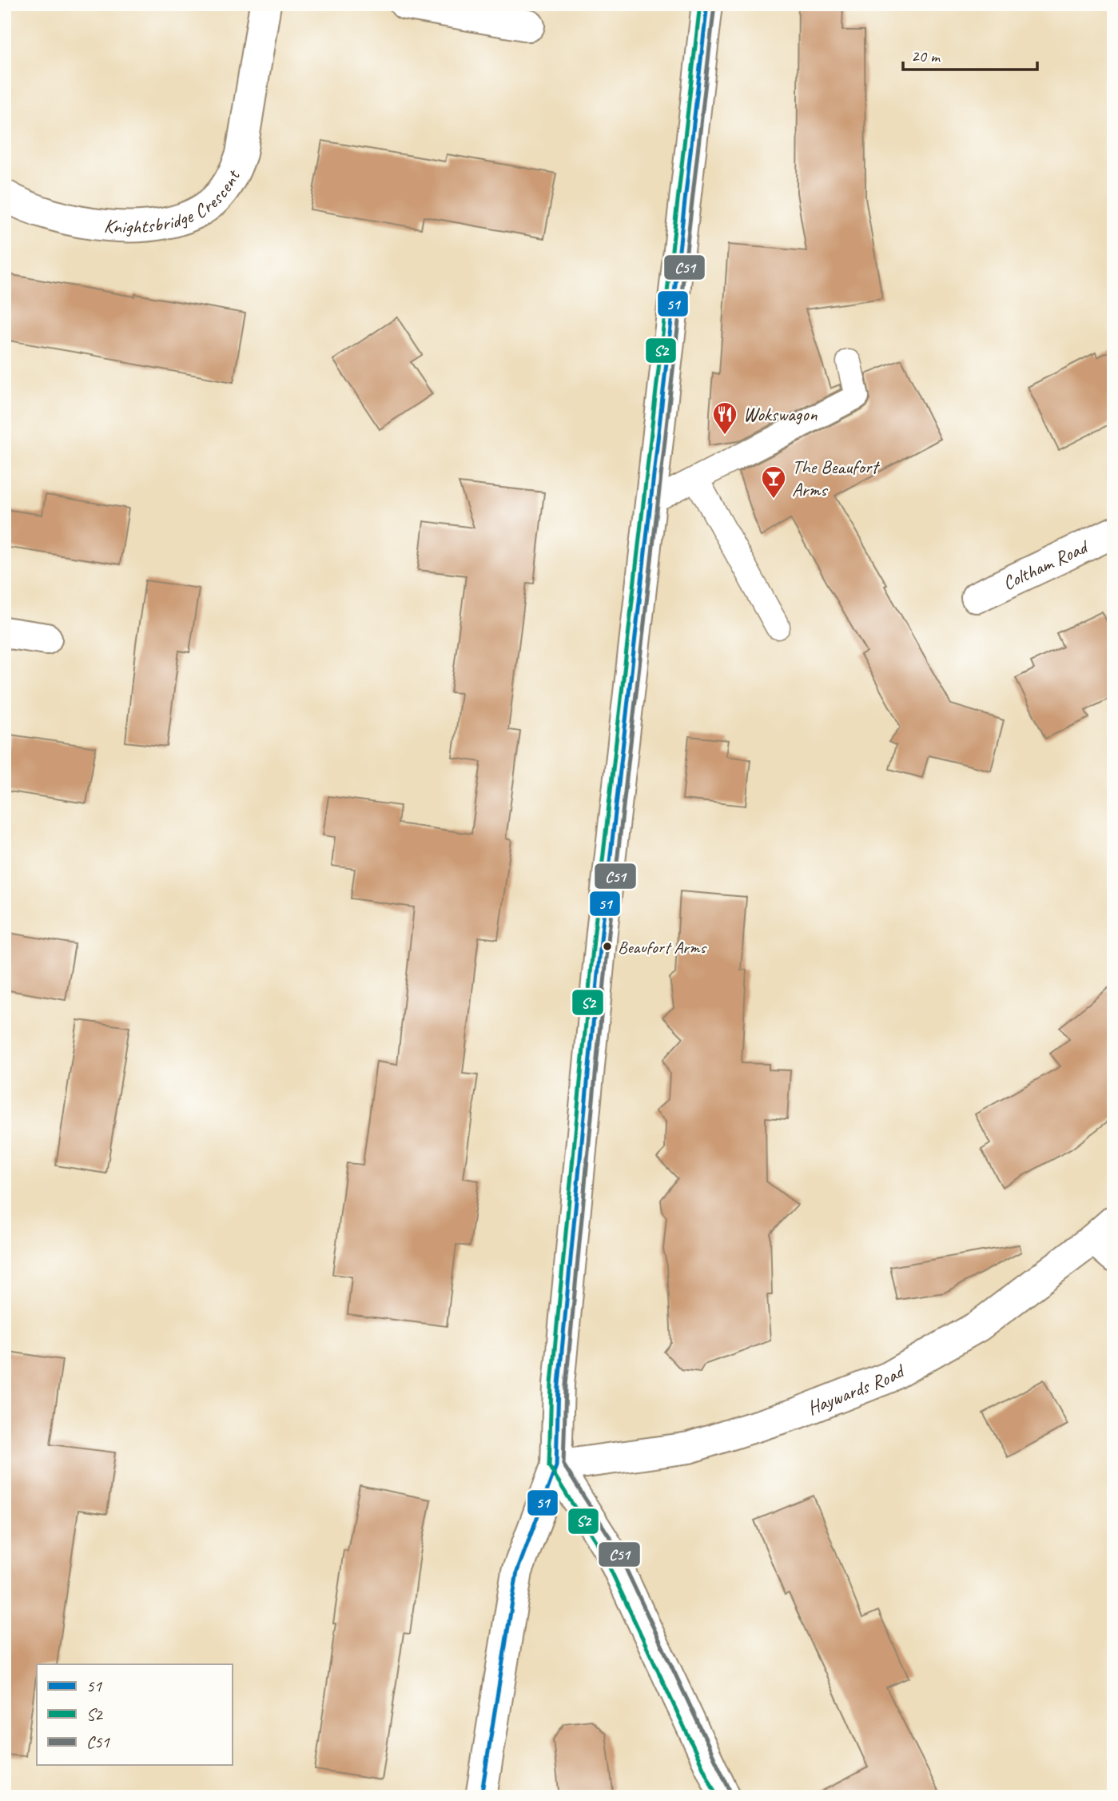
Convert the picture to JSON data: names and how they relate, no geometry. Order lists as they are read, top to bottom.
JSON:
{
  "streets": {
    "main road": ["Knightsbridge Crescent", "Coltham Road", "Haywards Road"]
  },
  "places": {
    "restaurant": ["Wokswagon"],
    "bar": ["The Beaufort Arms"],
    "other": ["Beaufort Arms"]
  },
  "lines": ["transit line 51", "transit line S2", "transit line C51"],
  "legend": ["51", "S2", "C51"],
  "scale_bar": "20 m"
}
